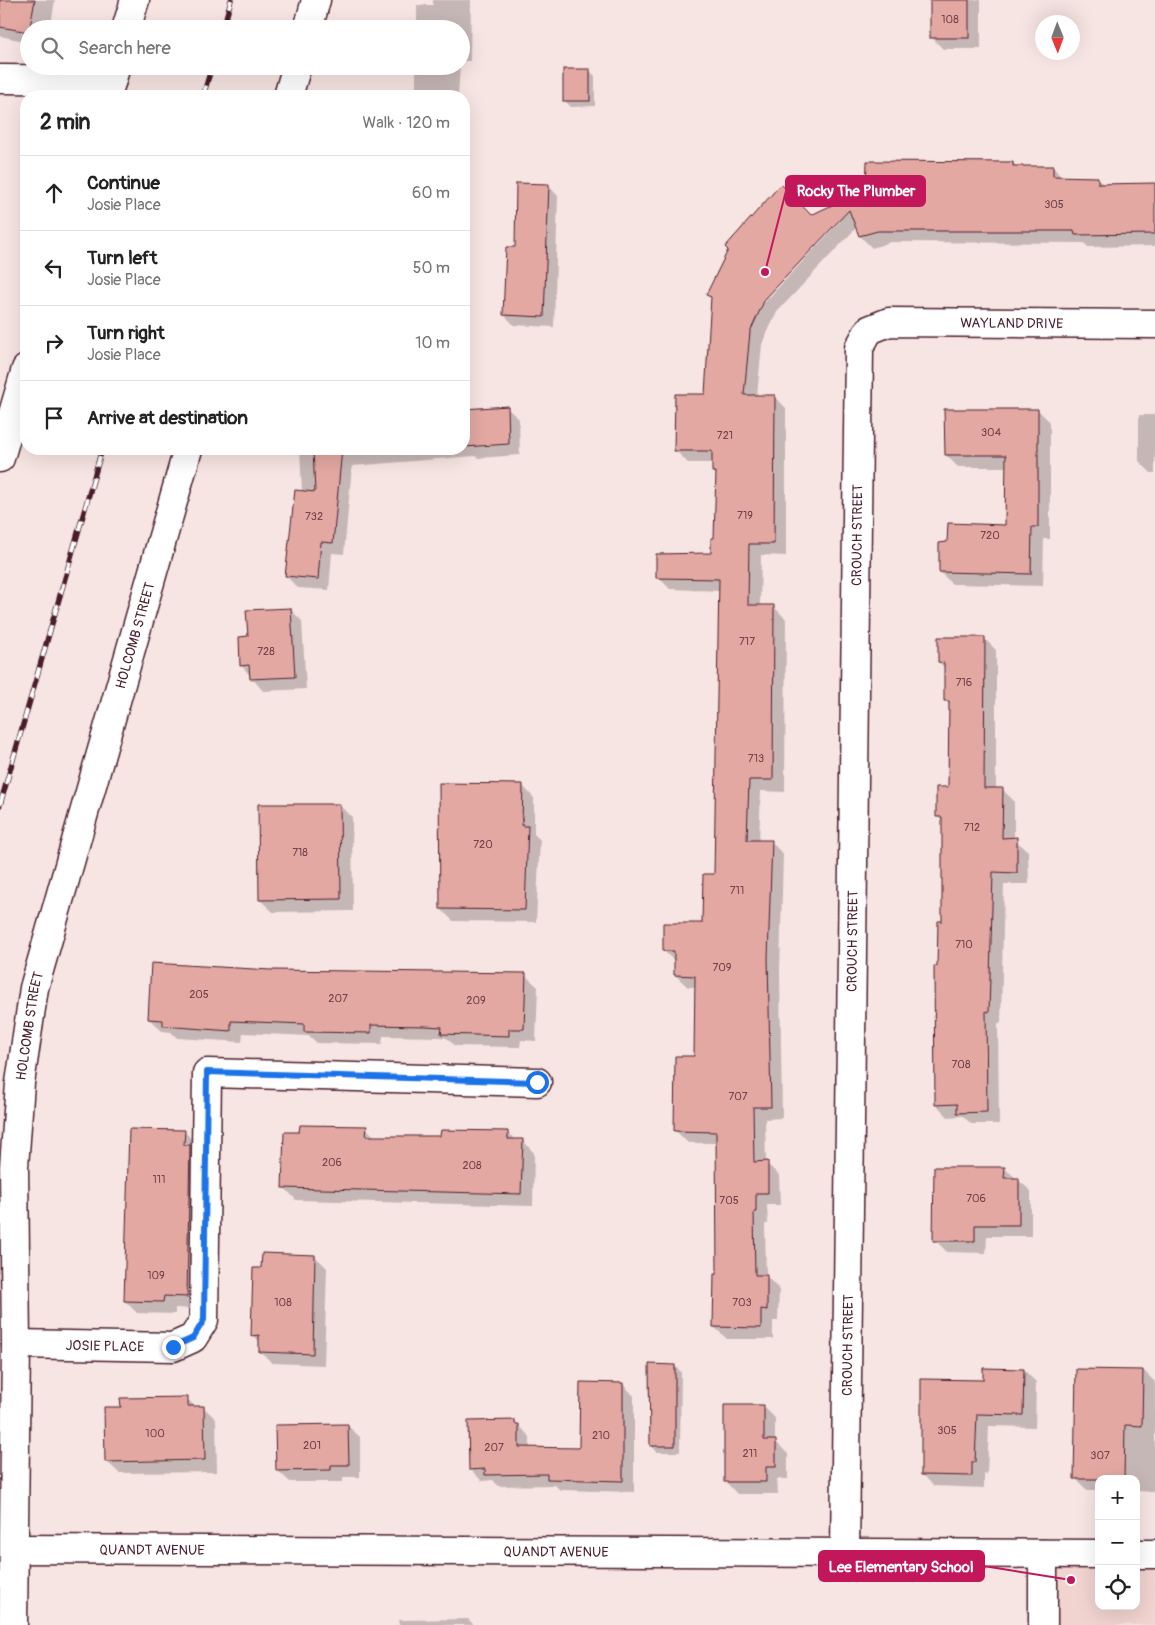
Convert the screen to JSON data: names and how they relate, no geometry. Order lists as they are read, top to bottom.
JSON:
{
  "streets": {
    "street": [
      "WAYLAND DRIVE",
      "CROUCH STREET",
      "HOLCOMB STREET",
      "JOSIE PLACE",
      "QUANDT AVENUE"
    ]
  },
  "crossings": [
    ["WAYLAND DRIVE", "CROUCH STREET"],
    ["CROUCH STREET", "QUANDT AVENUE"],
    ["HOLCOMB STREET", "JOSIE PLACE"],
    ["HOLCOMB STREET", "QUANDT AVENUE"]
  ],
  "places": ["Rocky The Plumber", "Lee Elementary School"],
  "house_numbers": [
    "108",
    "305",
    "304",
    "721",
    "719",
    "732",
    "720",
    "717",
    "728",
    "716",
    "713",
    "712",
    "720",
    "718",
    "711",
    "710",
    "709",
    "205",
    "207",
    "209",
    "708",
    "707",
    "206",
    "208",
    "111",
    "706",
    "705",
    "109",
    "108",
    "703",
    "305",
    "100",
    "210",
    "201",
    "207",
    "211",
    "307"
  ],
  "north": "bottom",
  "page": {
    "search": "Search here",
    "heading": ["2 min", "Walk · 120 m"],
    "list": [
      ["Continue", "Josie Place", "60 m"],
      ["Turn left", "Josie Place", "50 m"],
      ["Turn right", "Josie Place", "10 m"],
      "Arrive at destination"
    ],
    "map_buttons": ["+", "−"]
  }
}
